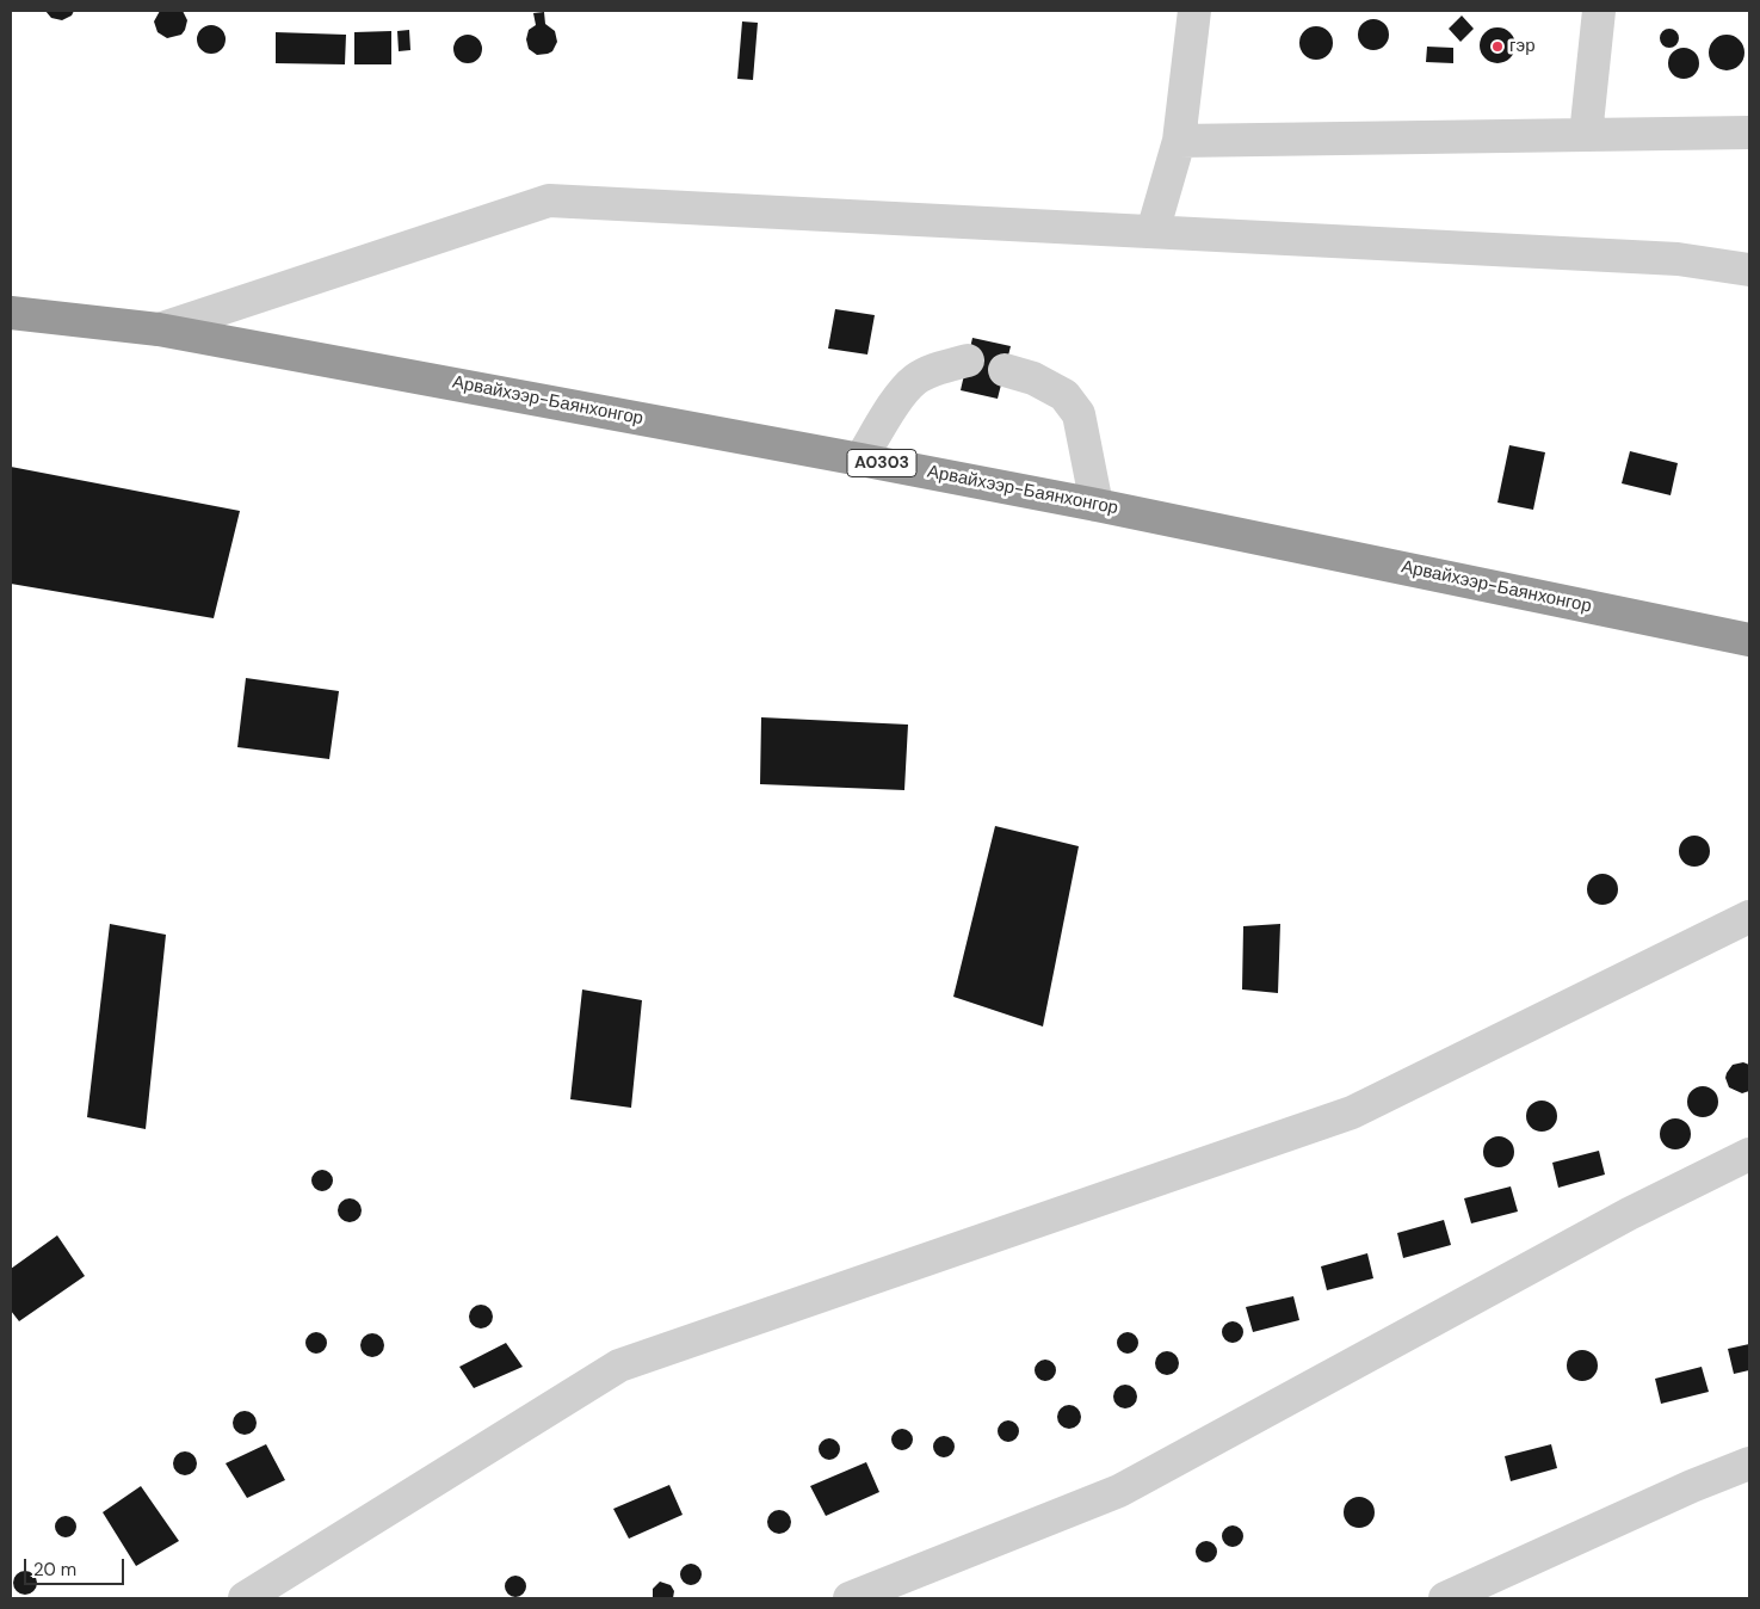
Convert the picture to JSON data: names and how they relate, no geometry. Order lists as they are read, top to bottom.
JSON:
{
  "streets": {
    "highway": ["Арвайхээр-Баянхонгор", "A0303"]
  },
  "places": ["гэр"],
  "scale_bar": "20 m"
}
